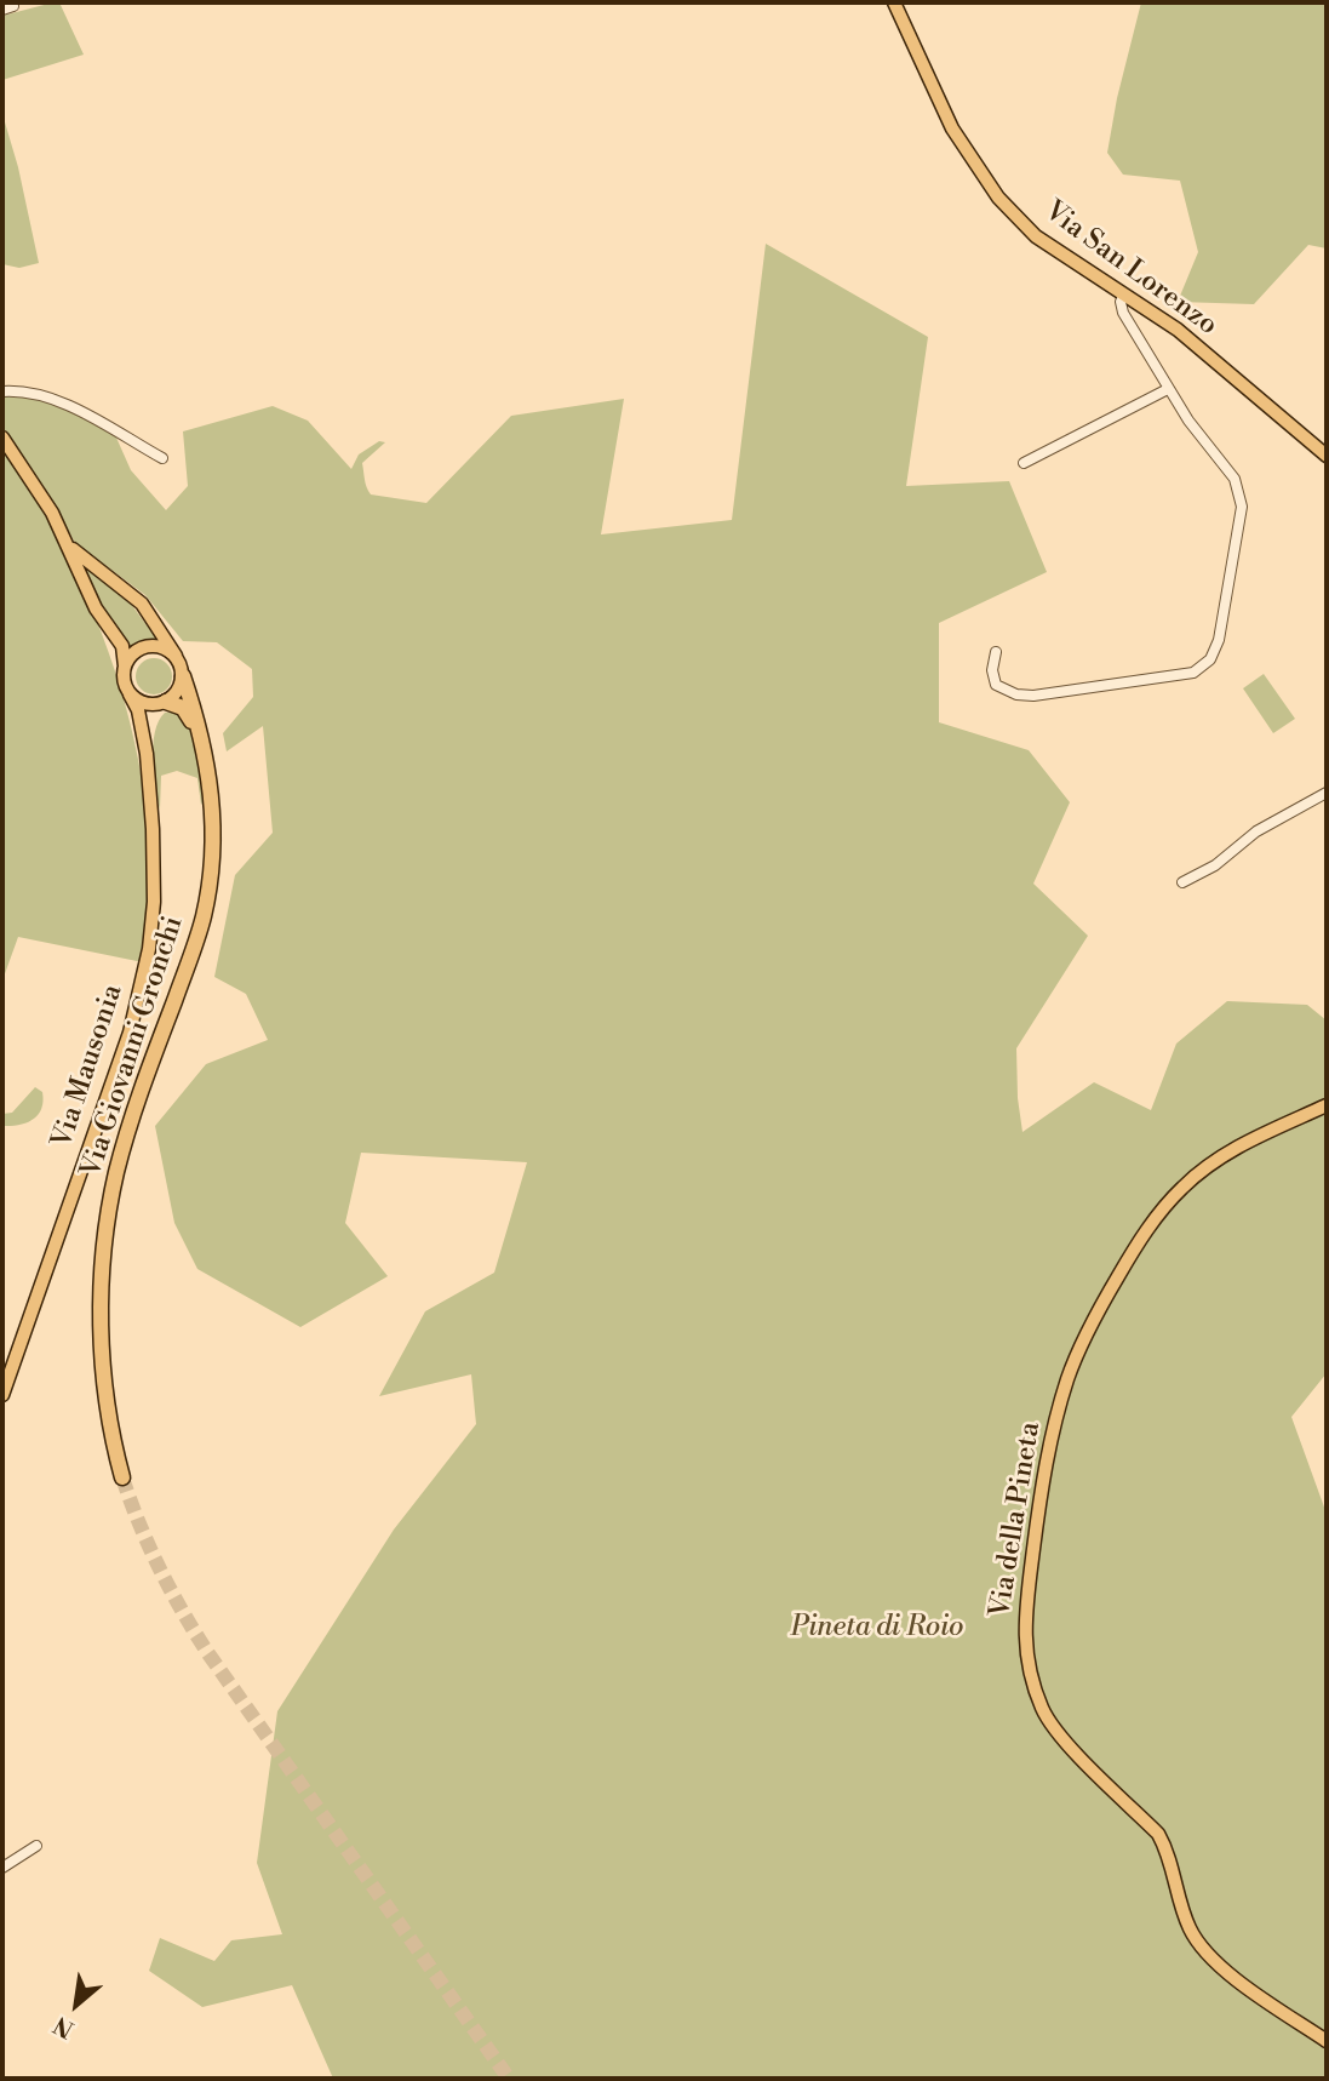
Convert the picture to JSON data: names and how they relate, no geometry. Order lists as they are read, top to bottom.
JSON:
{
  "streets": {
    "highway": ["Via Giovanni Gronchi"],
    "main road": ["Via San Lorenzo", "Via Mausonia", "Via della Pineta"]
  },
  "crossings": [
    ["Via Giovanni Gronchi", "Via Mausonia"]
  ],
  "parks": ["Pineta di Roio"],
  "north": "bottom left"
}
